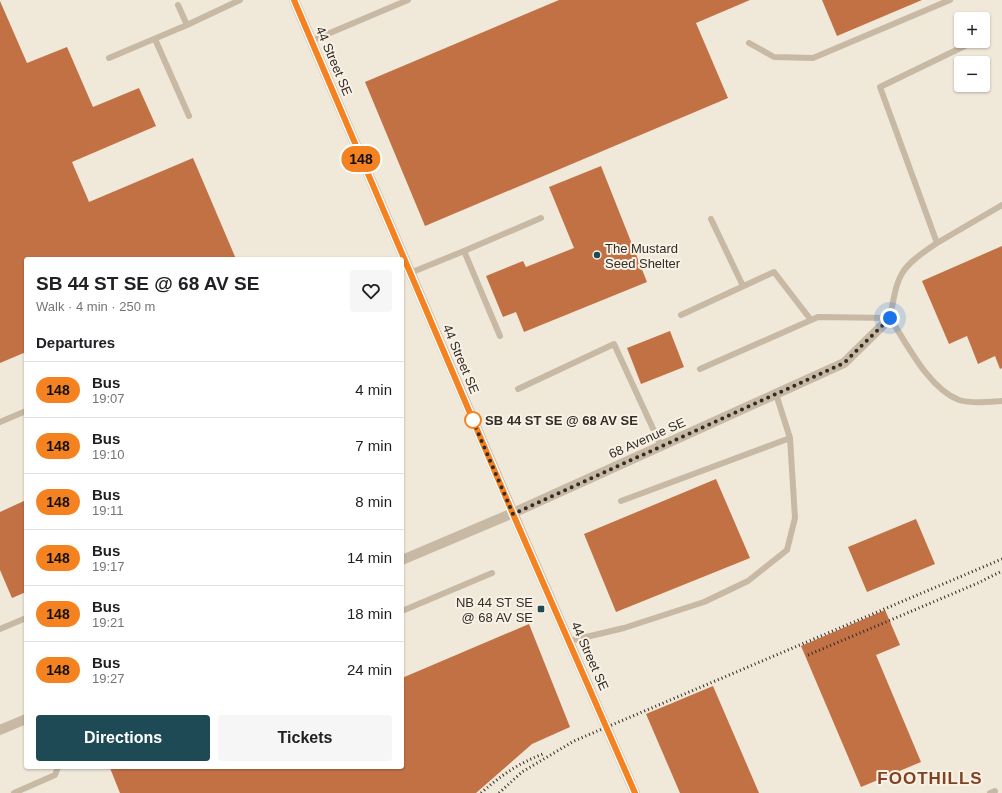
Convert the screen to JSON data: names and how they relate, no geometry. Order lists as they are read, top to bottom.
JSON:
{
  "streets": {
    "street": ["44 Street SE", "68 Avenue SE"]
  },
  "crossings": [
    ["44 Street SE", "68 Avenue SE"]
  ],
  "districts": ["FOOTHILLS"],
  "places": {
    "other": ["The Mustard Seed Shelter", "SB 44 ST SE @ 68 AV SE"],
    "transit": ["NB 44 ST SE @ 68 AV SE"]
  },
  "lines": ["bus line 148"],
  "page": {
    "on_map": "148",
    "map_buttons": ["+", "−"],
    "heading": [
      ["SB 44 ST SE @ 68 AV SE", "Walk · 4 min · 250 m"],
      "Departures"
    ],
    "list": [
      {
        "mark": "148",
        "name": "Bus",
        "note": "19:07",
        "value": "4 min"
      },
      {
        "mark": "148",
        "name": "Bus",
        "note": "19:10",
        "value": "7 min"
      },
      {
        "mark": "148",
        "name": "Bus",
        "note": "19:11",
        "value": "8 min"
      },
      {
        "mark": "148",
        "name": "Bus",
        "note": "19:17",
        "value": "14 min"
      },
      {
        "mark": "148",
        "name": "Bus",
        "note": "19:21",
        "value": "18 min"
      },
      {
        "mark": "148",
        "name": "Bus",
        "note": "19:27",
        "value": "24 min"
      }
    ],
    "buttons": ["Directions", "Tickets"]
  }
}
